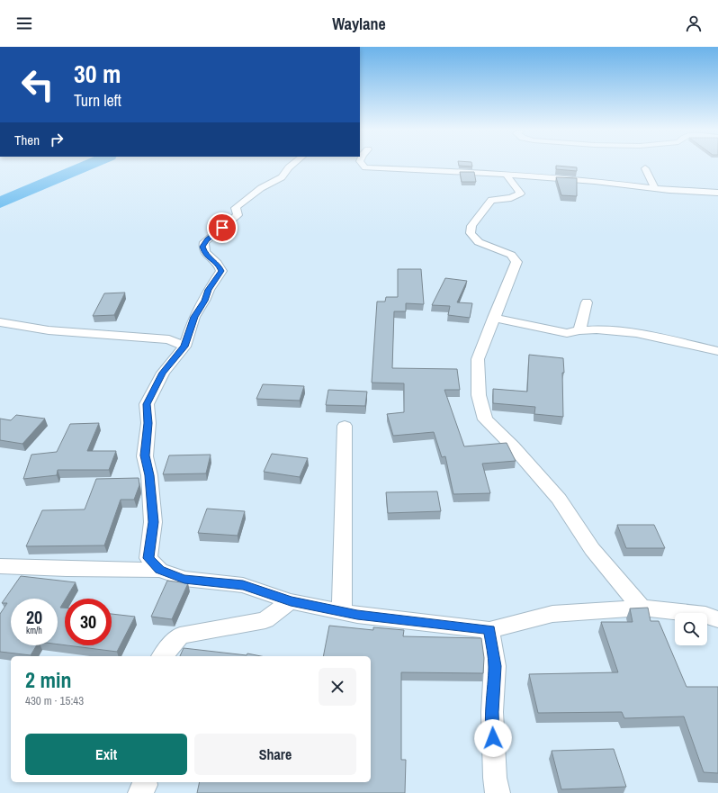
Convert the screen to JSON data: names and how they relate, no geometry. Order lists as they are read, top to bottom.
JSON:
{
  "page": {
    "header": "Waylane",
    "turn": ["30 m", "Turn left"],
    "then": "Then",
    "speed": "20 km/h",
    "limit": "30",
    "heading": ["2 min", "430 m · 15:43"],
    "buttons": ["Exit", "Share"]
  }
}
